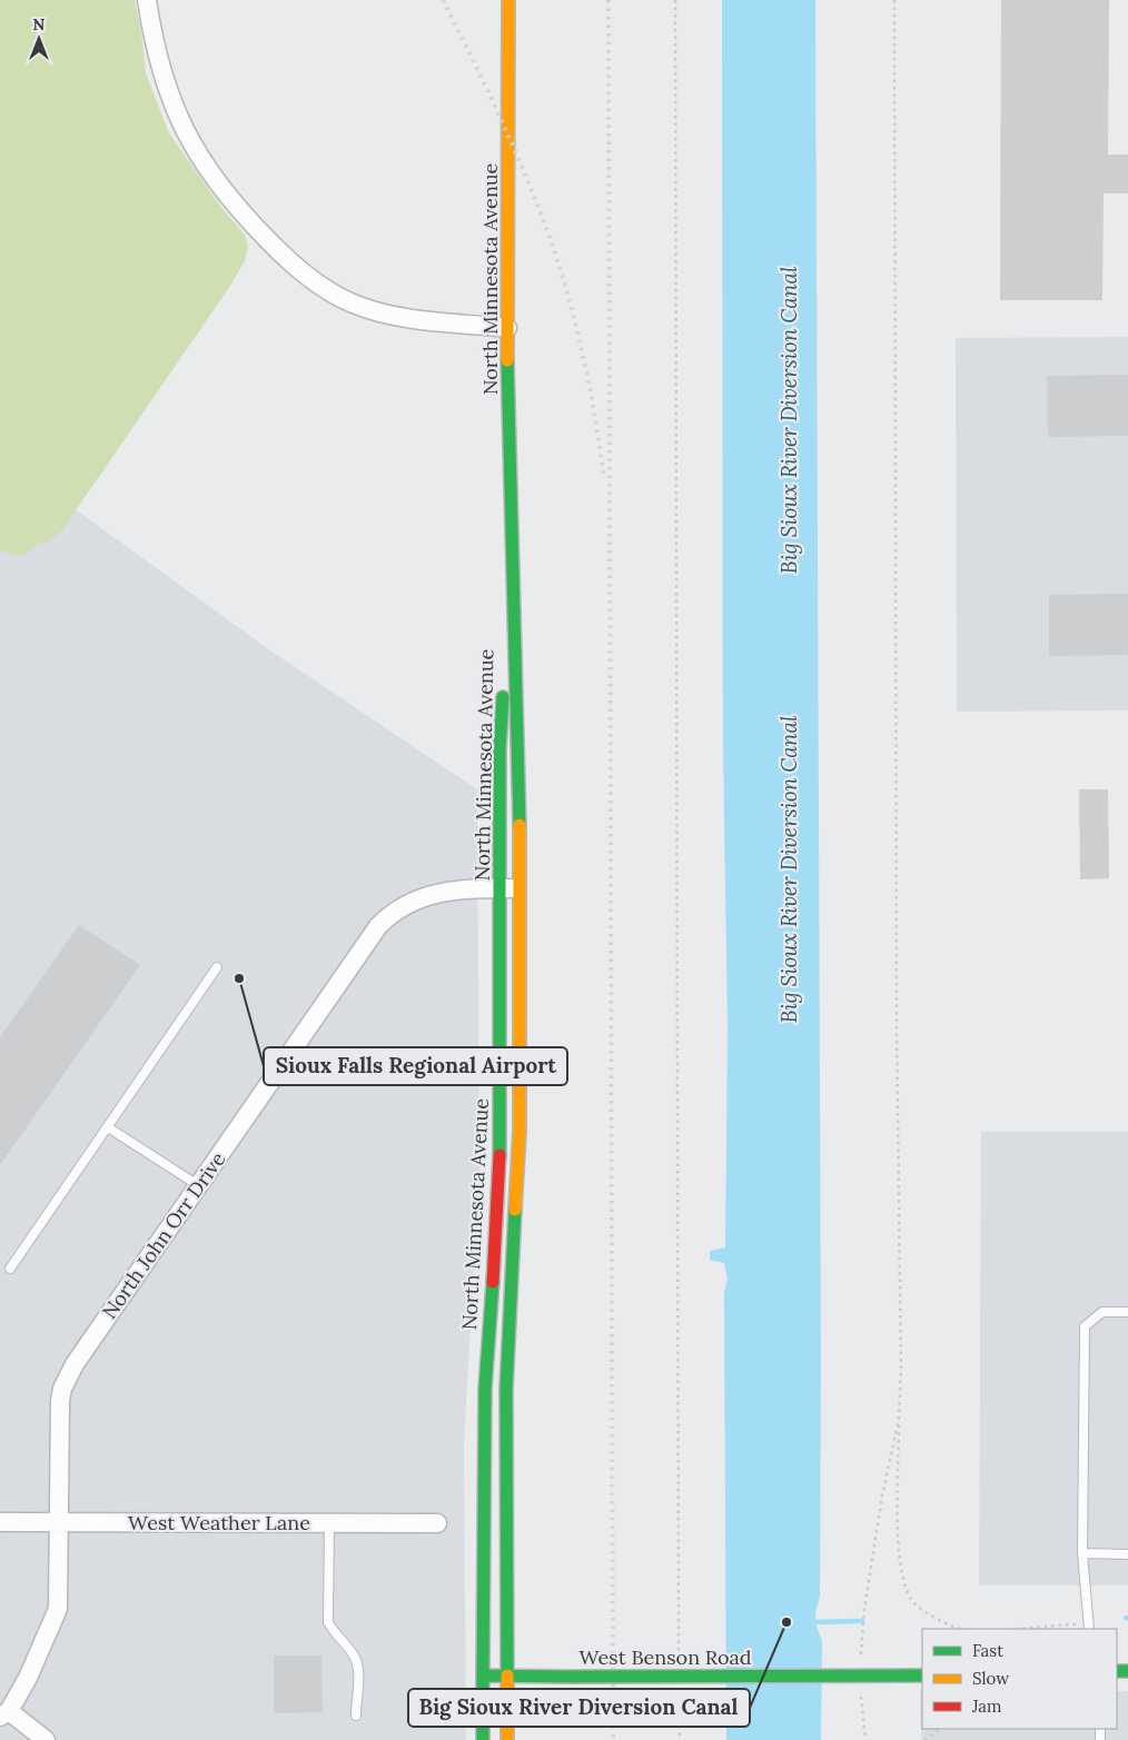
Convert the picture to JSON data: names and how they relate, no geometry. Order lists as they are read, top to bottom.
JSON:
{
  "streets": {
    "main road": ["North Minnesota Avenue", "West Benson Road"],
    "street": ["North John Orr Drive", "West Weather Lane"]
  },
  "crossings": [
    ["North Minnesota Avenue", "North John Orr Drive"],
    ["North Minnesota Avenue", "West Benson Road"],
    ["North John Orr Drive", "West Weather Lane"]
  ],
  "water": ["Big Sioux River Diversion Canal"],
  "places": ["Sioux Falls Regional Airport", "Big Sioux River Diversion Canal"],
  "legend": ["Fast", "Slow", "Jam"],
  "north": "top"
}
